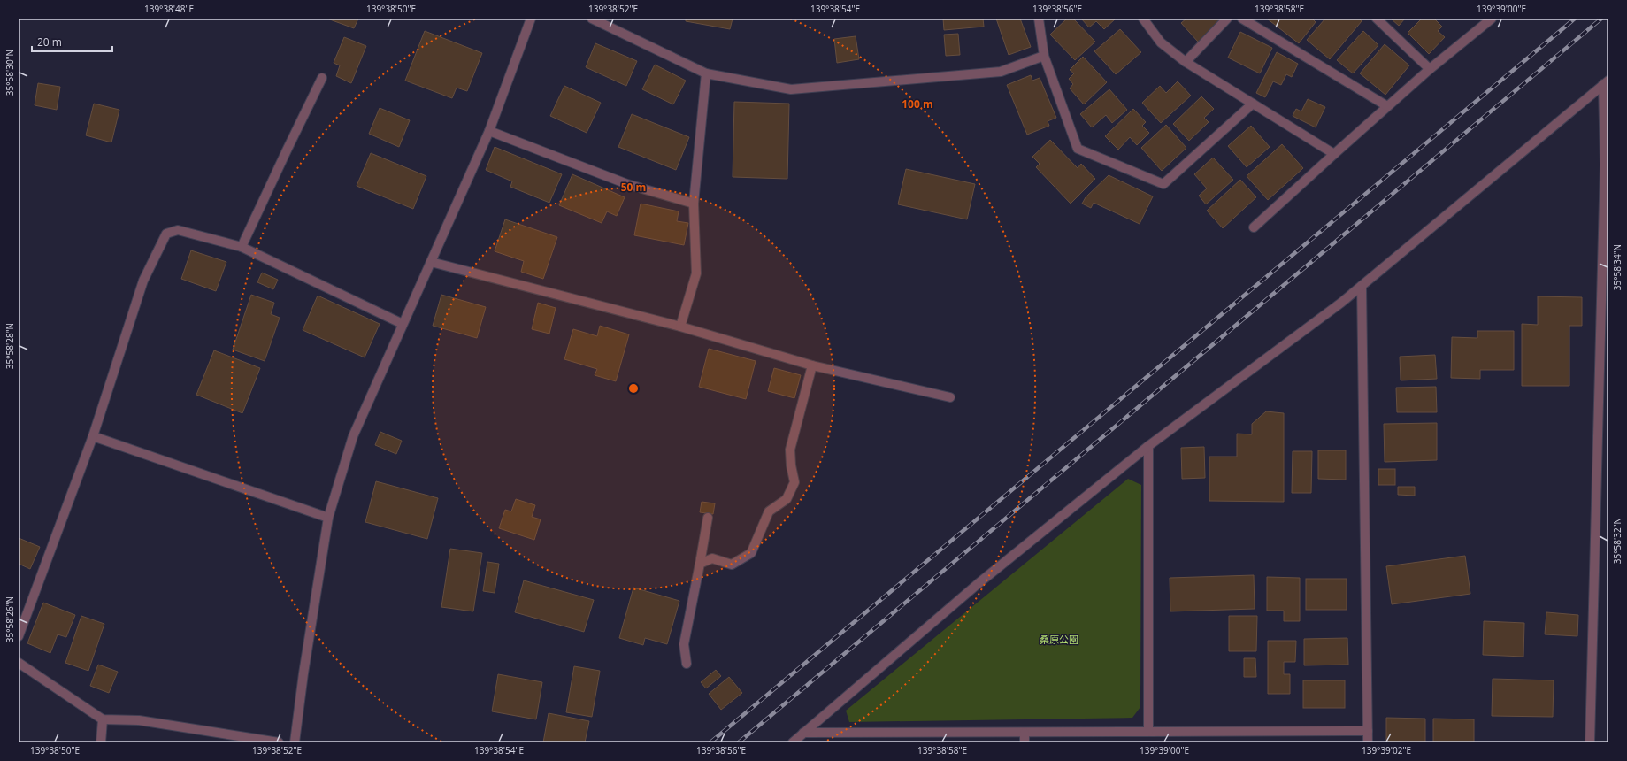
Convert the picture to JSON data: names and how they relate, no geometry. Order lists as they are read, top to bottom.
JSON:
{
  "parks": ["桑原公園"],
  "scale_bar": "20 m",
  "coordinates": [
    "139°38'48\"E",
    "139°38'50\"E",
    "139°38'52\"E",
    "139°38'54\"E",
    "139°38'56\"E",
    "139°38'58\"E",
    "139°39'00\"E",
    "35°58'30\"N",
    "35°58'34\"N",
    "35°58'28\"N",
    "35°58'32\"N",
    "35°58'26\"N",
    "139°39'02\"E"
  ],
  "rings": ["100 m", "50 m"]
}
